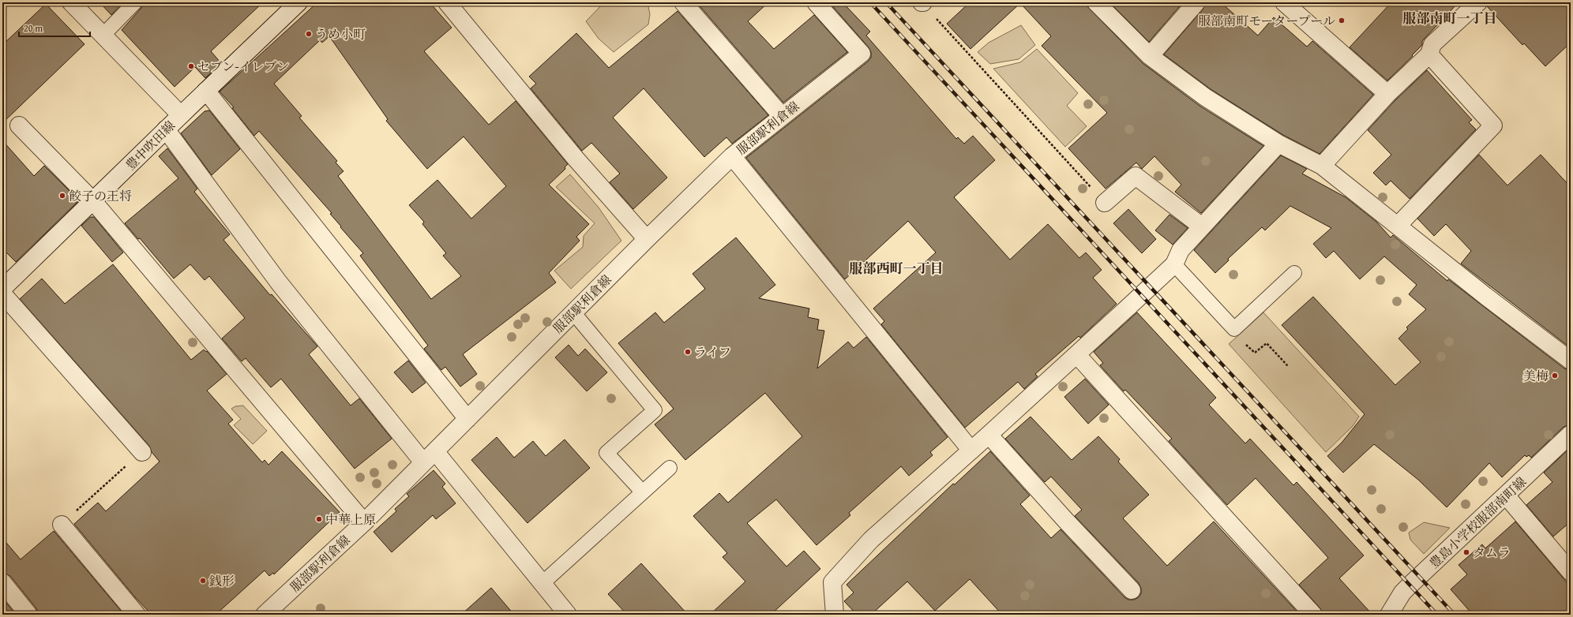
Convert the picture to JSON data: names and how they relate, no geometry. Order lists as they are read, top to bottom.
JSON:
{
  "streets": {
    "street": ["服部駅利倉線", "豊中吹田線", "豊島小学校服部南町線"]
  },
  "districts": ["服部南町一丁目", "服部西町一丁目"],
  "places": [
    "服部南町モータープール",
    "うめ小町",
    "セブン-イレブン",
    "餃子の王将",
    "ライフ",
    "美梅",
    "中華上原",
    "タムラ",
    "銭形"
  ],
  "scale_bar": "20 m"
}
